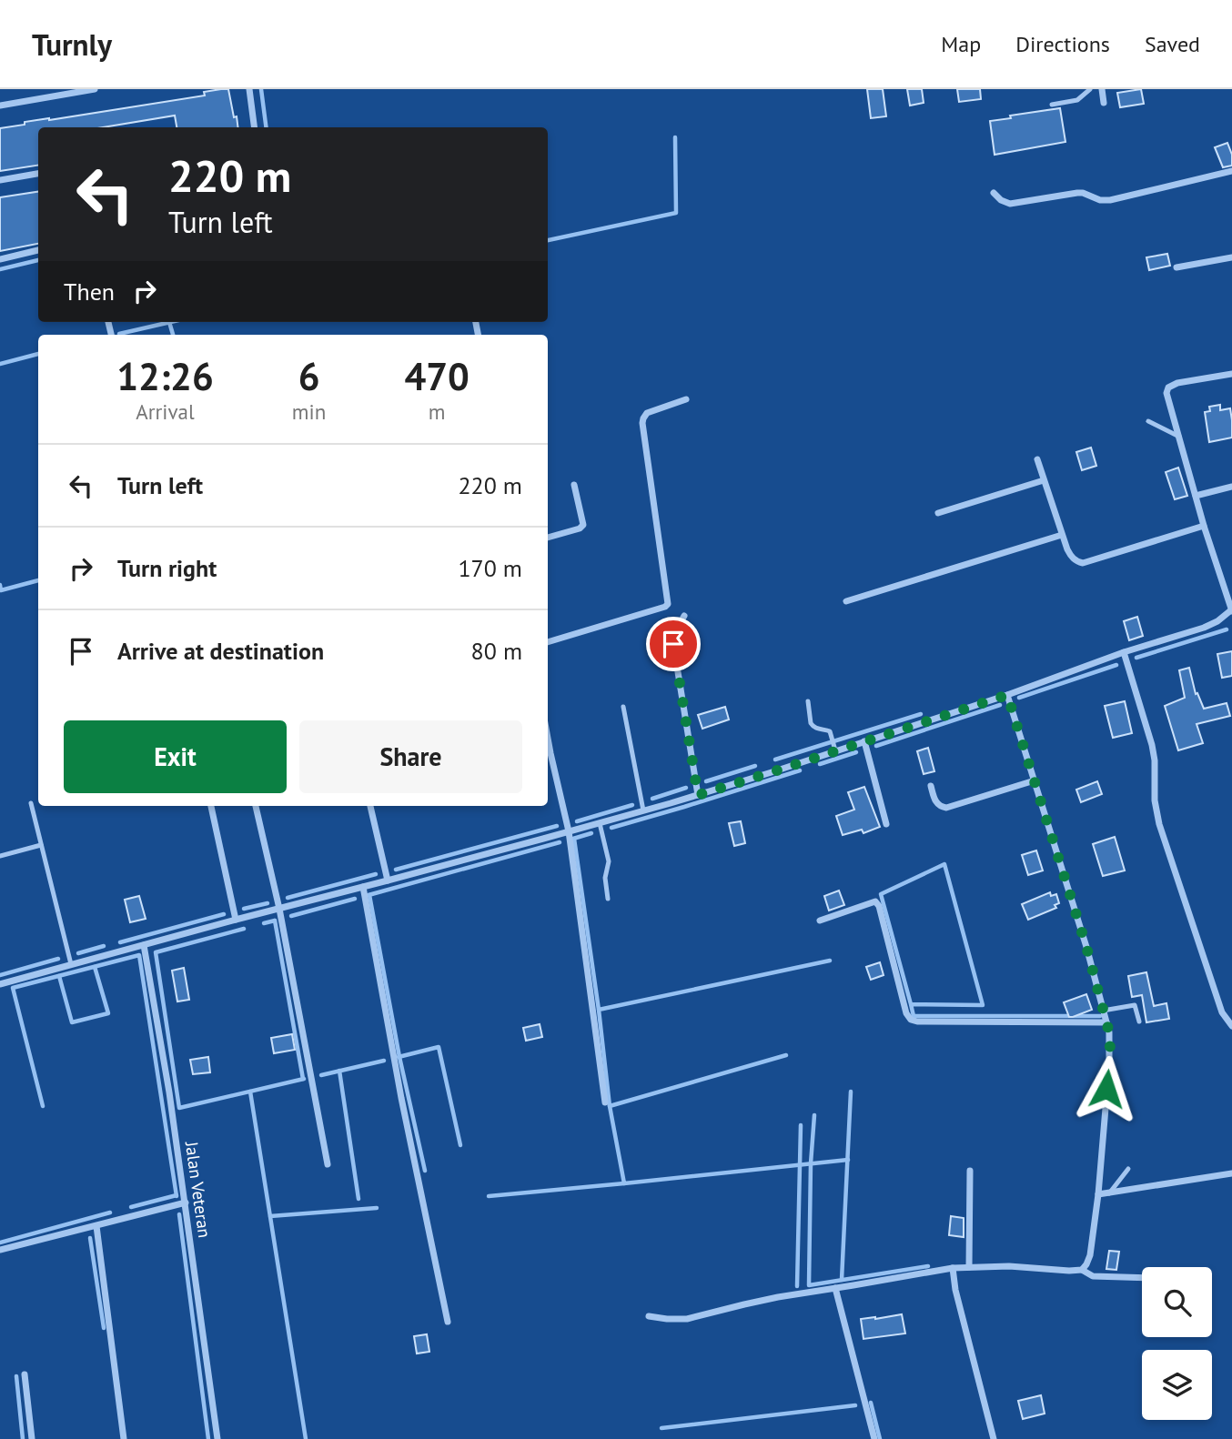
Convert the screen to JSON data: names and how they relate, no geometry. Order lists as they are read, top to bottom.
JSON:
{
  "streets": {
    "street": ["Jalan Veteran"]
  },
  "page": {
    "header": "Turnly",
    "nav": ["Map", "Directions", "Saved"],
    "turn": ["220 m", "Turn left"],
    "then": "Then",
    "eta": [
      "12:26",
      "Arrival",
      "6",
      "min",
      "470",
      "m"
    ],
    "list": [
      {
        "name": "Turn left",
        "value": "220 m"
      },
      {
        "name": "Turn right",
        "value": "170 m"
      },
      {
        "name": "Arrive at destination",
        "value": "80 m"
      }
    ],
    "buttons": ["Exit", "Share"]
  }
}
